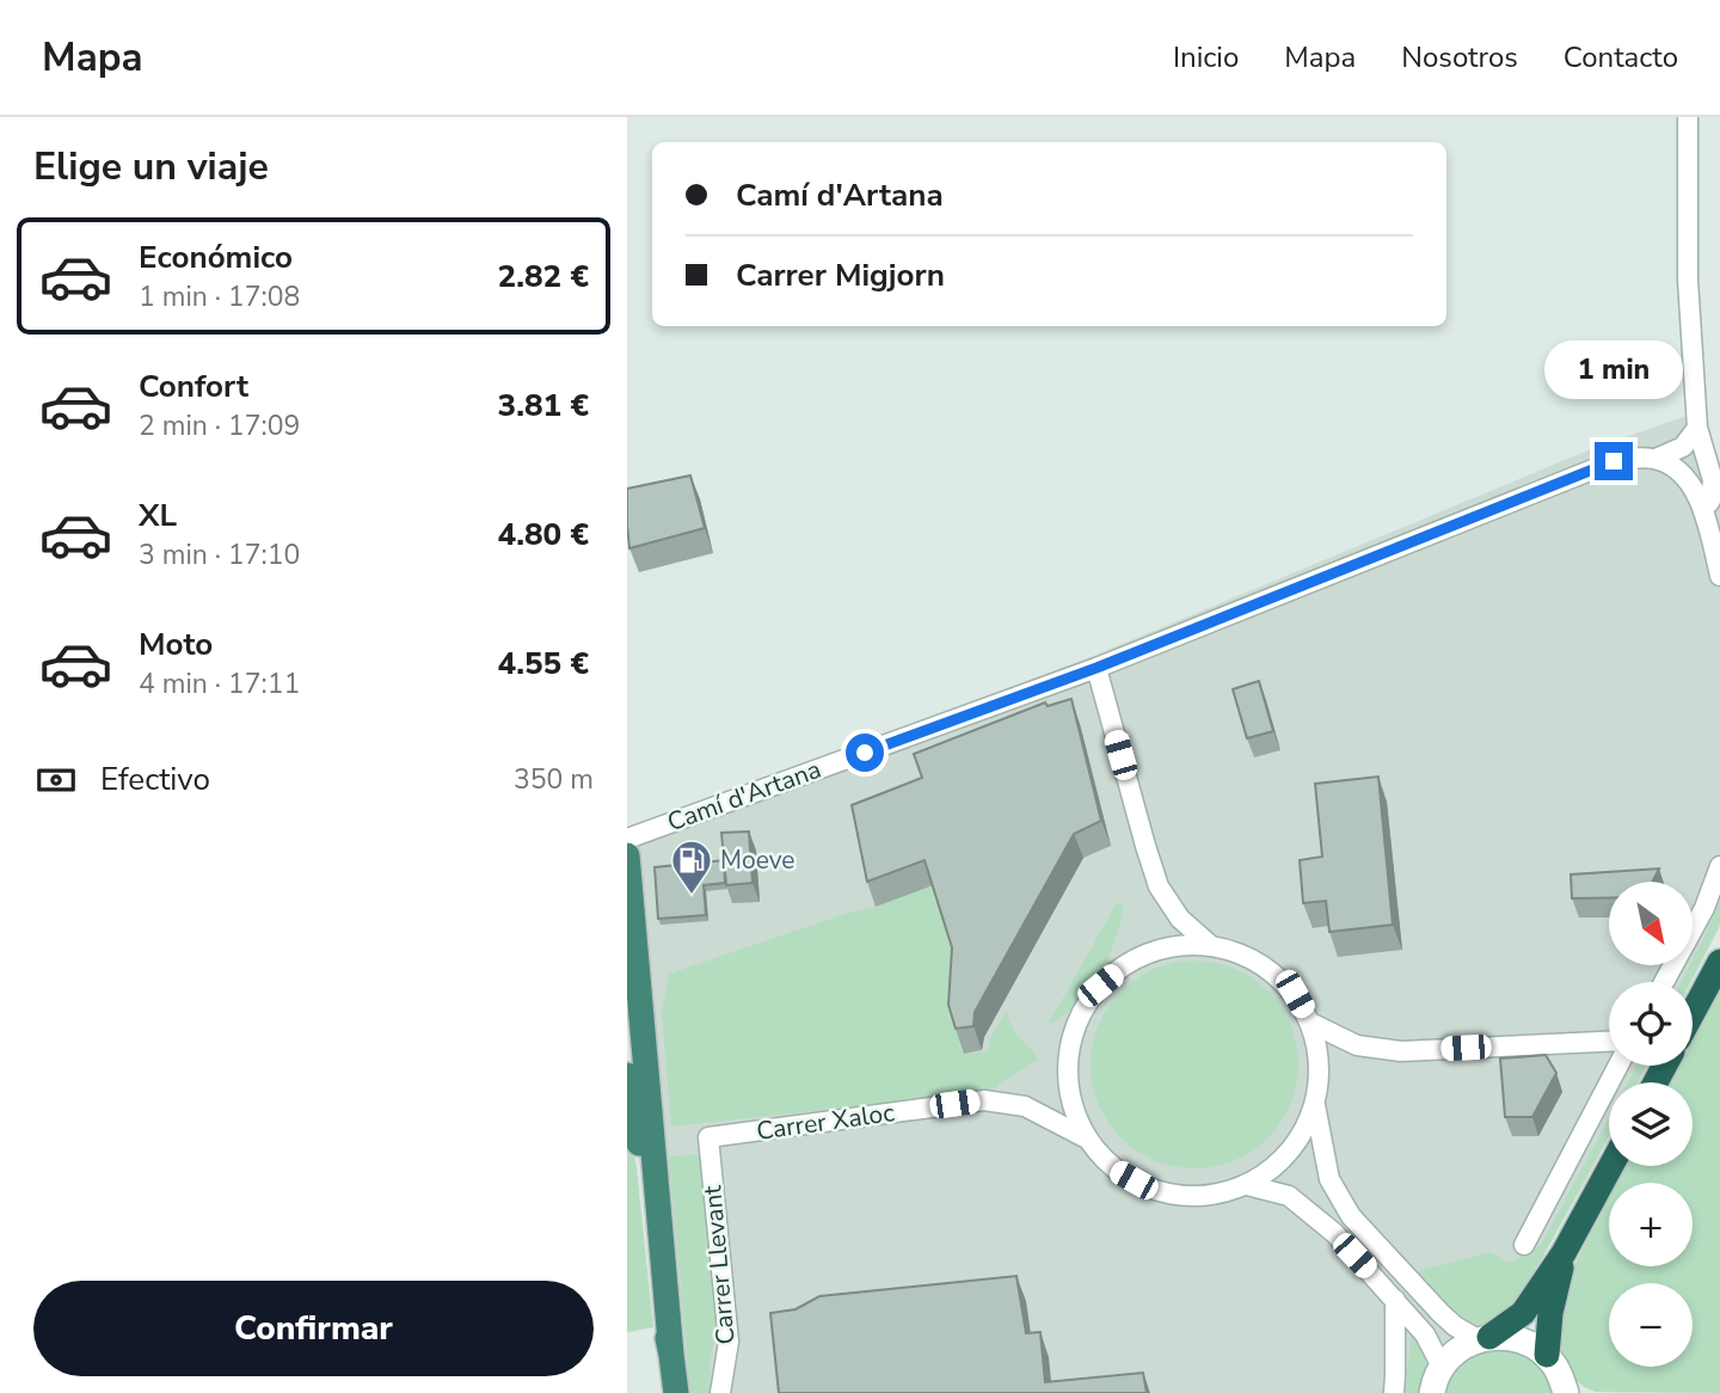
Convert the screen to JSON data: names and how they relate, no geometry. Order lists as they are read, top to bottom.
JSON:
{
  "streets": {
    "street": ["Camí d'Artana", "Carrer Xaloc", "Carrer Llevant"]
  },
  "crossings": [
    ["Carrer Xaloc", "Carrer Llevant"]
  ],
  "places": {
    "fuel station": ["Moeve"]
  },
  "north": "bottom right",
  "page": {
    "header": "Mapa",
    "nav": [
      "Inicio",
      "Mapa",
      "Nosotros",
      "Contacto"
    ],
    "heading": "Elige un viaje",
    "banner": ["Camí d'Artana", "Carrer Migjorn"],
    "list": [
      {
        "name": "Económico",
        "note": "1 min · 17:08",
        "value": "2.82 €"
      },
      {
        "name": "Confort",
        "note": "2 min · 17:09",
        "value": "3.81 €"
      },
      {
        "name": "XL",
        "note": "3 min · 17:10",
        "value": "4.80 €"
      },
      {
        "name": "Moto",
        "note": "4 min · 17:11",
        "value": "4.55 €"
      }
    ],
    "bubble": "1 min",
    "pay": ["Efectivo", "350 m"],
    "map_buttons": ["+", "−"],
    "buttons": "Confirmar"
  }
}
